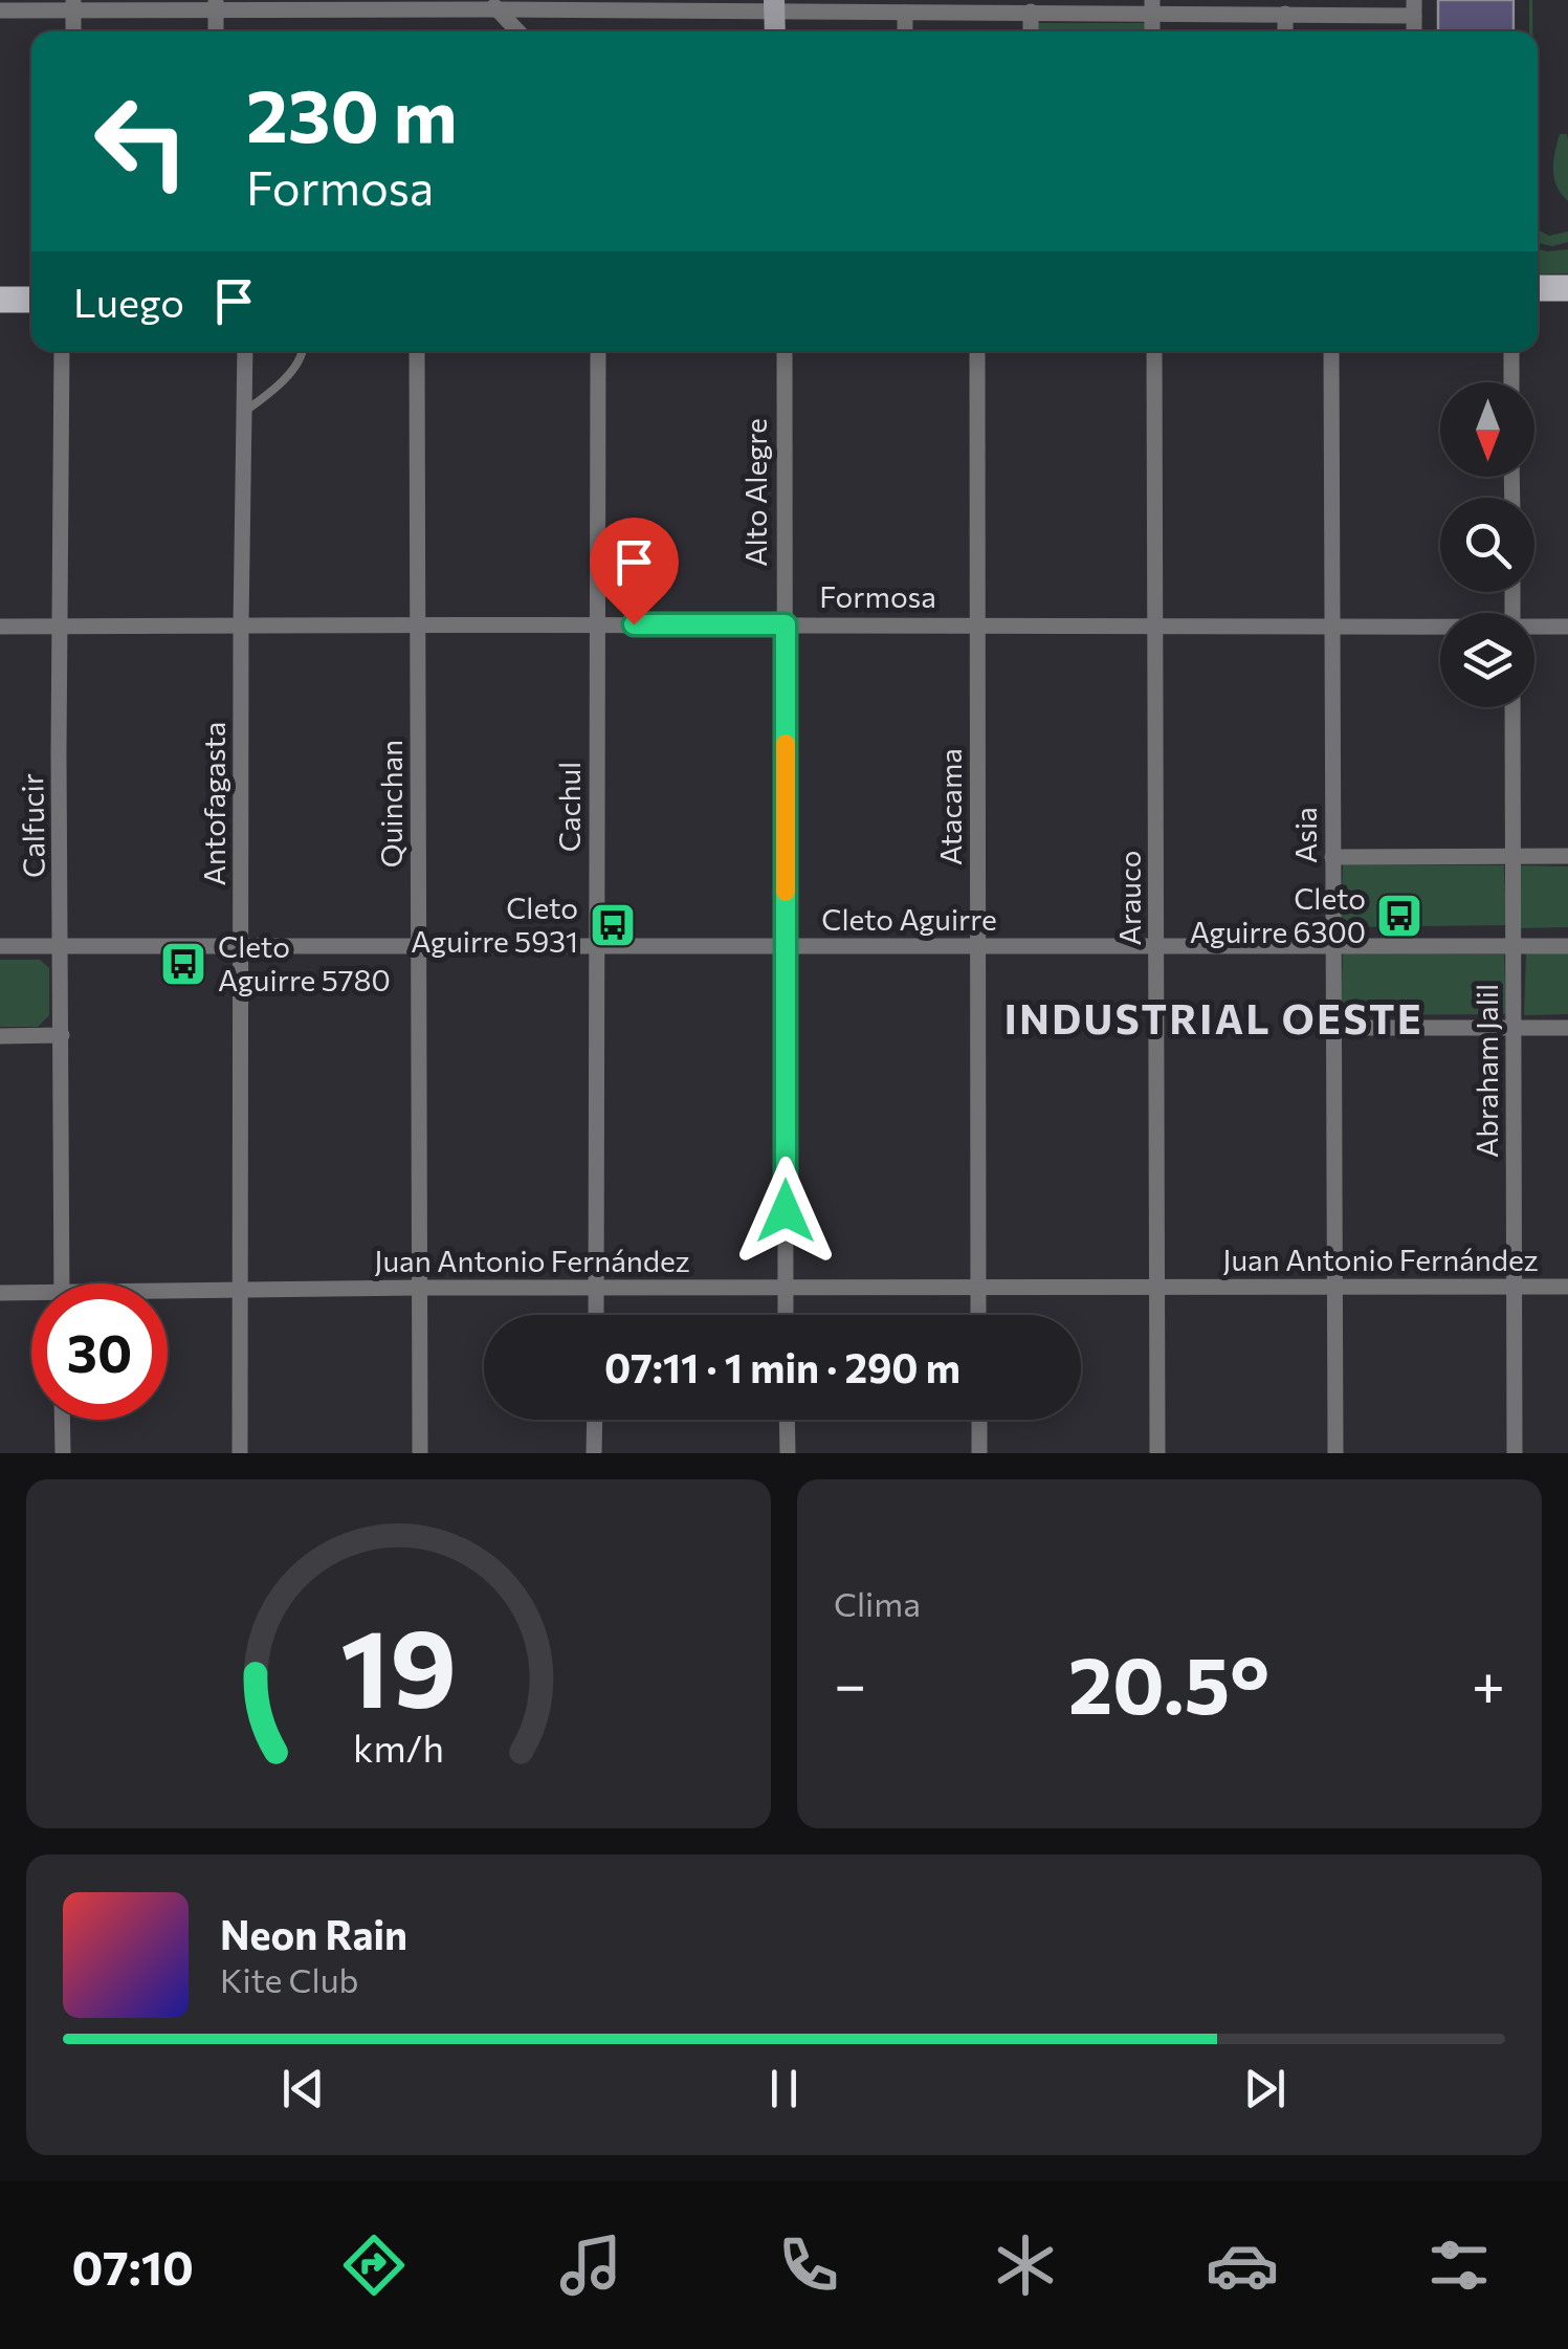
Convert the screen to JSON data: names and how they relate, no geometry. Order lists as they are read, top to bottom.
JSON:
{
  "streets": {
    "street": [
      "Alto Alegre",
      "Formosa",
      "Antofagasta",
      "Quinchan",
      "Cachul",
      "Atacama",
      "Calfucir",
      "Asia",
      "Arauco",
      "Cleto Aguirre",
      "Abraham Jalil",
      "Juan Antonio Fernández"
    ]
  },
  "crossings": [
    ["Alto Alegre", "Formosa"],
    ["Alto Alegre", "Cleto Aguirre"],
    ["Alto Alegre", "Juan Antonio Fernández"],
    ["Formosa", "Antofagasta"],
    ["Formosa", "Quinchan"],
    ["Formosa", "Cachul"],
    ["Formosa", "Atacama"],
    ["Formosa", "Calfucir"],
    ["Formosa", "Asia"],
    ["Formosa", "Arauco"],
    ["Antofagasta", "Cleto Aguirre"],
    ["Antofagasta", "Juan Antonio Fernández"],
    ["Quinchan", "Cleto Aguirre"],
    ["Quinchan", "Juan Antonio Fernández"],
    ["Cachul", "Cleto Aguirre"],
    ["Cachul", "Juan Antonio Fernández"],
    ["Atacama", "Cleto Aguirre"],
    ["Atacama", "Juan Antonio Fernández"],
    ["Calfucir", "Cleto Aguirre"],
    ["Asia", "Cleto Aguirre"],
    ["Asia", "Juan Antonio Fernández"],
    ["Arauco", "Cleto Aguirre"],
    ["Arauco", "Juan Antonio Fernández"],
    ["Cleto Aguirre", "Abraham Jalil"],
    ["Abraham Jalil", "Juan Antonio Fernández"]
  ],
  "districts": ["INDUSTRIAL OESTE"],
  "places": {
    "bus stop": ["Cleto Aguirre 6300", "Cleto Aguirre 5931", "Cleto Aguirre 5780"]
  },
  "north": "bottom",
  "page": {
    "turn": ["230 m", "Formosa"],
    "then": "Luego",
    "limit": "30",
    "trip": "07:11 · 1 min · 290 m",
    "tile": "Clima",
    "heat": ["−", "20.5°", "+"],
    "song": ["Neon Rain", "Kite Club"],
    "tabs": "07:10",
    "gauge": ["19", "km/h"]
  }
}
